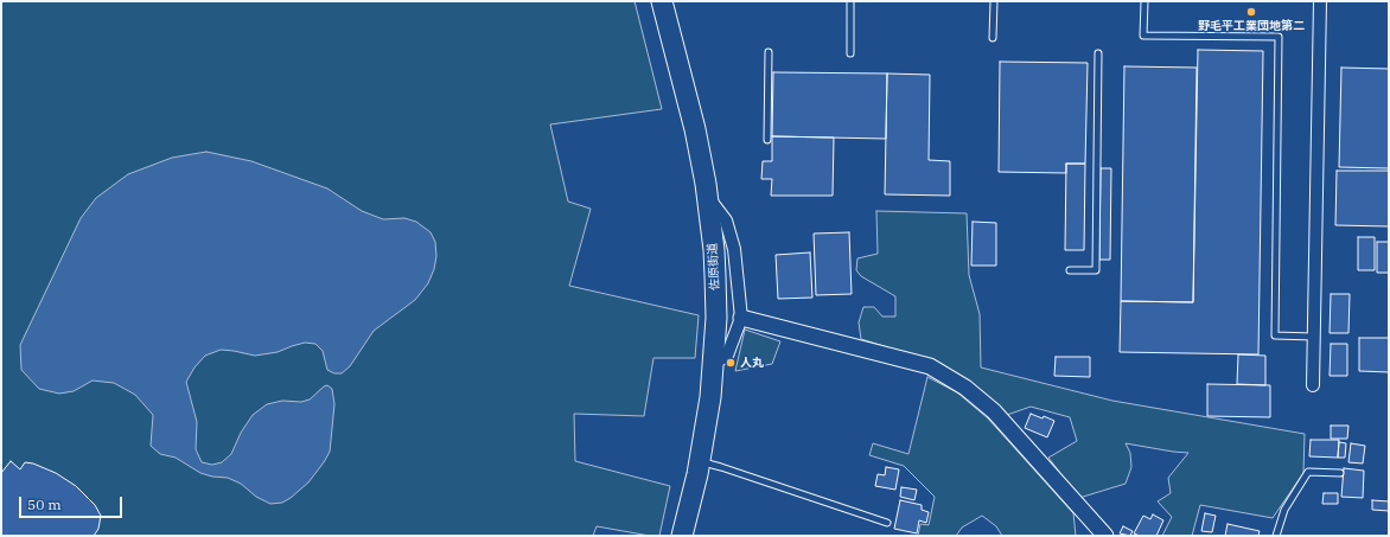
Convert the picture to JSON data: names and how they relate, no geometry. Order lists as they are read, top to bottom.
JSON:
{
  "streets": {
    "highway": ["佐原街道"]
  },
  "places": ["野毛平工業団地第二", "人丸"],
  "scale_bar": "50 m"
}
